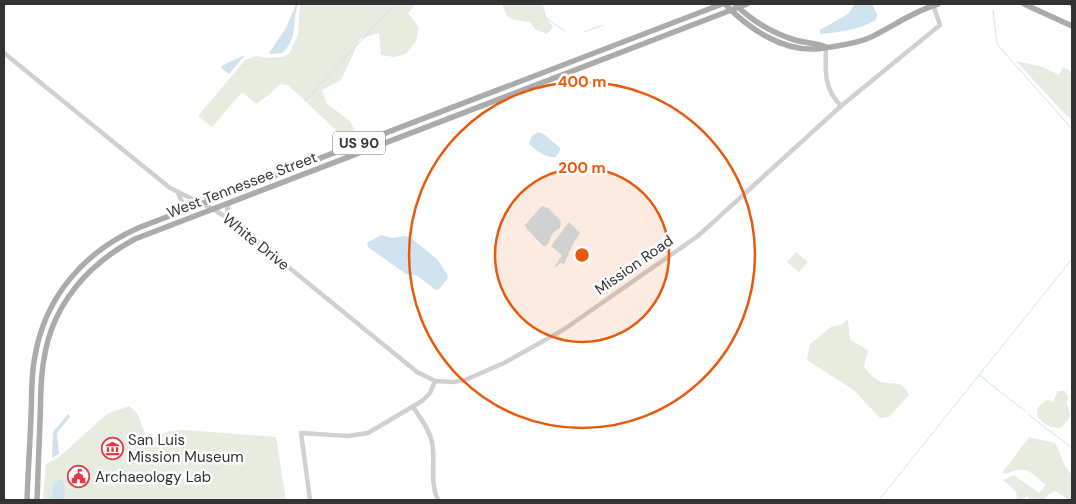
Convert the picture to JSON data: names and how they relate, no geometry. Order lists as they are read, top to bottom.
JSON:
{
  "streets": {
    "main road": ["US 90", "West Tennessee Street"],
    "street": ["White Drive", "Mission Road"]
  },
  "crossings": [
    ["West Tennessee Street", "White Drive"],
    ["White Drive", "Mission Road"]
  ],
  "places": {
    "museum": ["San Luis Mission Museum"],
    "public building": ["Archaeology Lab"]
  },
  "rings": ["400 m", "200 m"]
}
